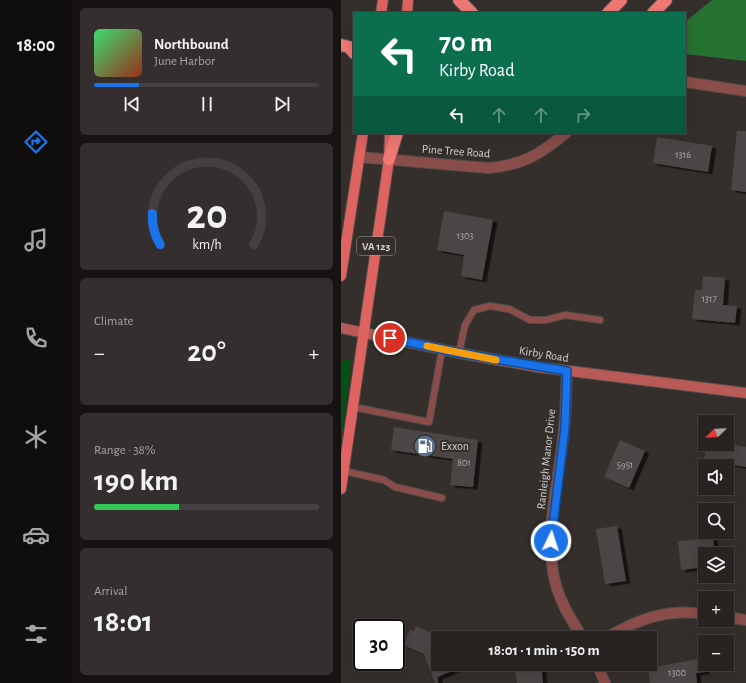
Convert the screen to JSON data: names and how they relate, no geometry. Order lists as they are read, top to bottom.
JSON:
{
  "streets": {
    "main road": ["VA 123", "Kirby Road"],
    "street": ["Pine Tree Road", "Ranleigh Manor Drive"]
  },
  "crossings": [
    ["Pine Tree Road", "VA 123"],
    ["VA 123", "Kirby Road"],
    ["Kirby Road", "Ranleigh Manor Drive"]
  ],
  "places": {
    "fuel station": ["Exxon"]
  },
  "house_numbers": [
    "1316",
    "1303",
    "1317",
    "801",
    "5951",
    "1300"
  ],
  "north": "bottom left",
  "page": {
    "tabs": "18:00",
    "turn": ["70 m", "Kirby Road"],
    "song": ["Northbound", "June Harbor"],
    "tile": [
      "Climate",
      ["Range · 38%", "190 km"],
      ["Arrival", "18:01"]
    ],
    "heat": ["−", "20°", "+"],
    "map_buttons": ["+", "−"],
    "limit": "30",
    "trip": "18:01 · 1 min · 150 m",
    "gauge": ["20", "km/h"]
  }
}
